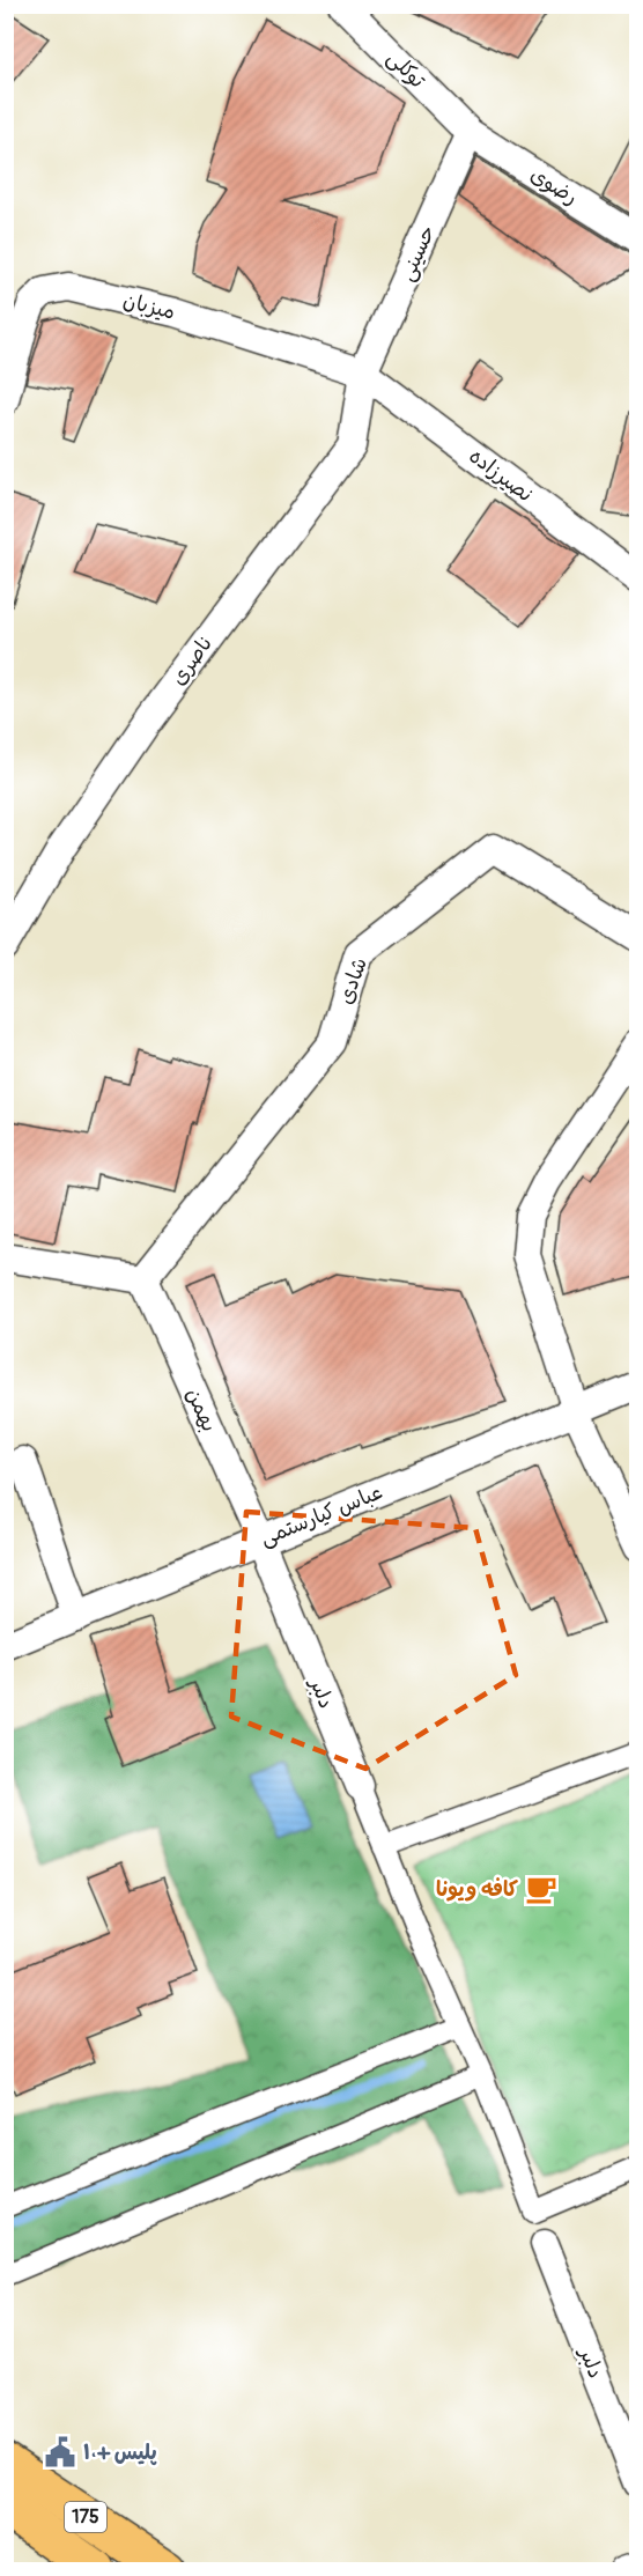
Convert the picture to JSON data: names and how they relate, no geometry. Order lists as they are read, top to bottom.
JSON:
{
  "streets": {
    "main road": ["175"],
    "street": [
      "توکلی",
      "رضوى",
      "حسینی",
      "میزبان",
      "نصیرزاده",
      "ناصری",
      "شادی",
      "بهمن",
      "عباس کیارستمی",
      "دلبر"
    ]
  },
  "crossings": [
    ["توکلی", "رضوى"],
    ["توکلی", "حسینی"],
    ["رضوى", "حسینی"],
    ["حسینی", "میزبان"],
    ["حسینی", "نصیرزاده"],
    ["حسینی", "ناصری"],
    ["میزبان", "نصیرزاده"],
    ["میزبان", "ناصری"],
    ["نصیرزاده", "ناصری"],
    ["شادی", "بهمن"],
    ["بهمن", "عباس کیارستمی"],
    ["بهمن", "دلبر"],
    ["عباس کیارستمی", "دلبر"]
  ],
  "places": {
    "cafe": ["کافه ویونا"],
    "public building": ["پلیس +۱۰"]
  }
}
